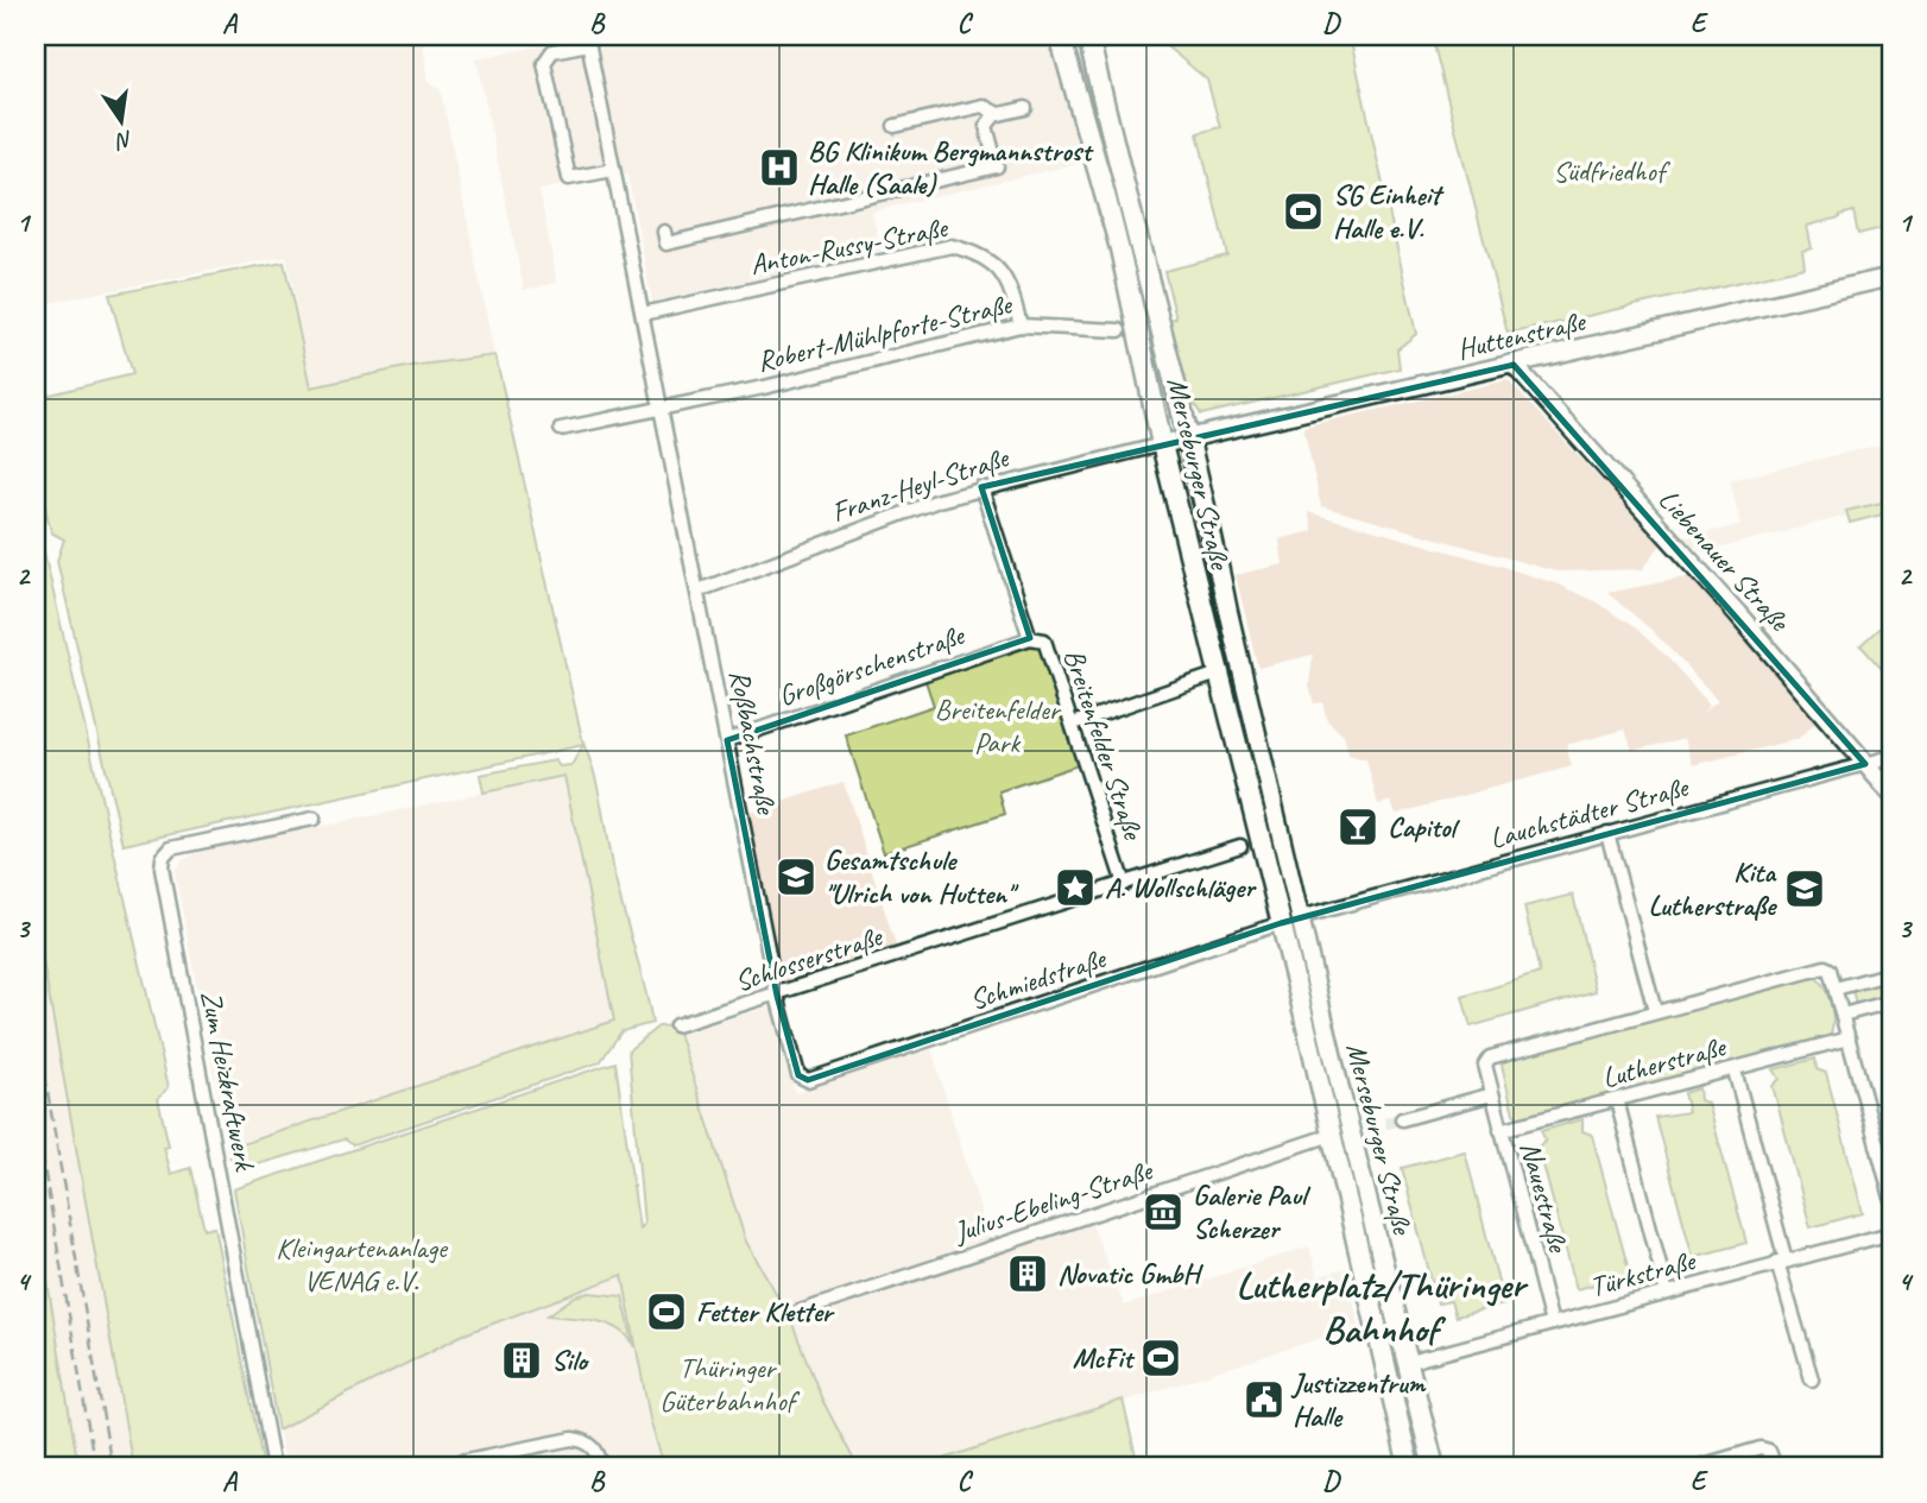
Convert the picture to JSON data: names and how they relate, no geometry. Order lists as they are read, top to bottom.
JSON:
{
  "streets": {
    "main road": ["Merseburger Straße"],
    "street": [
      "Anton-Russy-Straße",
      "Robert-Mühlpforte-Straße",
      "Huttenstraße",
      "Franz-Heyl-Straße",
      "Liebenauer Straße",
      "Großgörschenstraße",
      "Roßbachstraße",
      "Breitenfelder Straße",
      "Lauchstädter Straße",
      "Schlosserstraße",
      "Schmiedstraße",
      "Lutherstraße",
      "Zum Heizkraftwerk",
      "Nauestraße",
      "Julius-Ebeling-Straße",
      "Türkstraße"
    ]
  },
  "crossings": [
    ["Anton-Russy-Straße", "Robert-Mühlpforte-Straße"],
    ["Anton-Russy-Straße", "Roßbachstraße"],
    ["Robert-Mühlpforte-Straße", "Roßbachstraße"],
    ["Huttenstraße", "Merseburger Straße"],
    ["Huttenstraße", "Franz-Heyl-Straße"],
    ["Huttenstraße", "Liebenauer Straße"],
    ["Merseburger Straße", "Franz-Heyl-Straße"],
    ["Merseburger Straße", "Lauchstädter Straße"],
    ["Merseburger Straße", "Schmiedstraße"],
    ["Merseburger Straße", "Julius-Ebeling-Straße"],
    ["Merseburger Straße", "Türkstraße"],
    ["Franz-Heyl-Straße", "Roßbachstraße"],
    ["Franz-Heyl-Straße", "Breitenfelder Straße"],
    ["Liebenauer Straße", "Lauchstädter Straße"],
    ["Großgörschenstraße", "Roßbachstraße"],
    ["Großgörschenstraße", "Breitenfelder Straße"],
    ["Roßbachstraße", "Schlosserstraße"],
    ["Roßbachstraße", "Schmiedstraße"],
    ["Breitenfelder Straße", "Schlosserstraße"],
    ["Lauchstädter Straße", "Schmiedstraße"],
    ["Lutherstraße", "Nauestraße"],
    ["Nauestraße", "Türkstraße"]
  ],
  "districts": ["Lutherplatz/Thüringer Bahnhof"],
  "parks": [
    "Südfriedhof",
    "Breitenfelder Park",
    "Kleingartenanlage VENAG e.V.",
    "Thüringer Güterbahnhof"
  ],
  "places": {
    "hospital": ["BG Klinikum Bergmannstrost Halle (Saale)"],
    "sports": ["SG Einheit Halle e.V.", "Fetter Kletter", "McFit"],
    "bar": ["Capitol"],
    "school or university": ["Gesamtschule \"Ulrich von Hutten\"", "Kita Lutherstraße"],
    "place": ["A. Wollschläger"],
    "museum": ["Galerie Paul Scherzer"],
    "building": ["Novatic GmbH", "Silo"],
    "public building": ["Justizzentrum Halle"]
  },
  "north": "bottom",
  "grid": {
    "columns": [
      "A",
      "B",
      "C",
      "D",
      "E"
    ],
    "rows": [
      "1",
      "2",
      "3",
      "4"
    ]
  }
}
